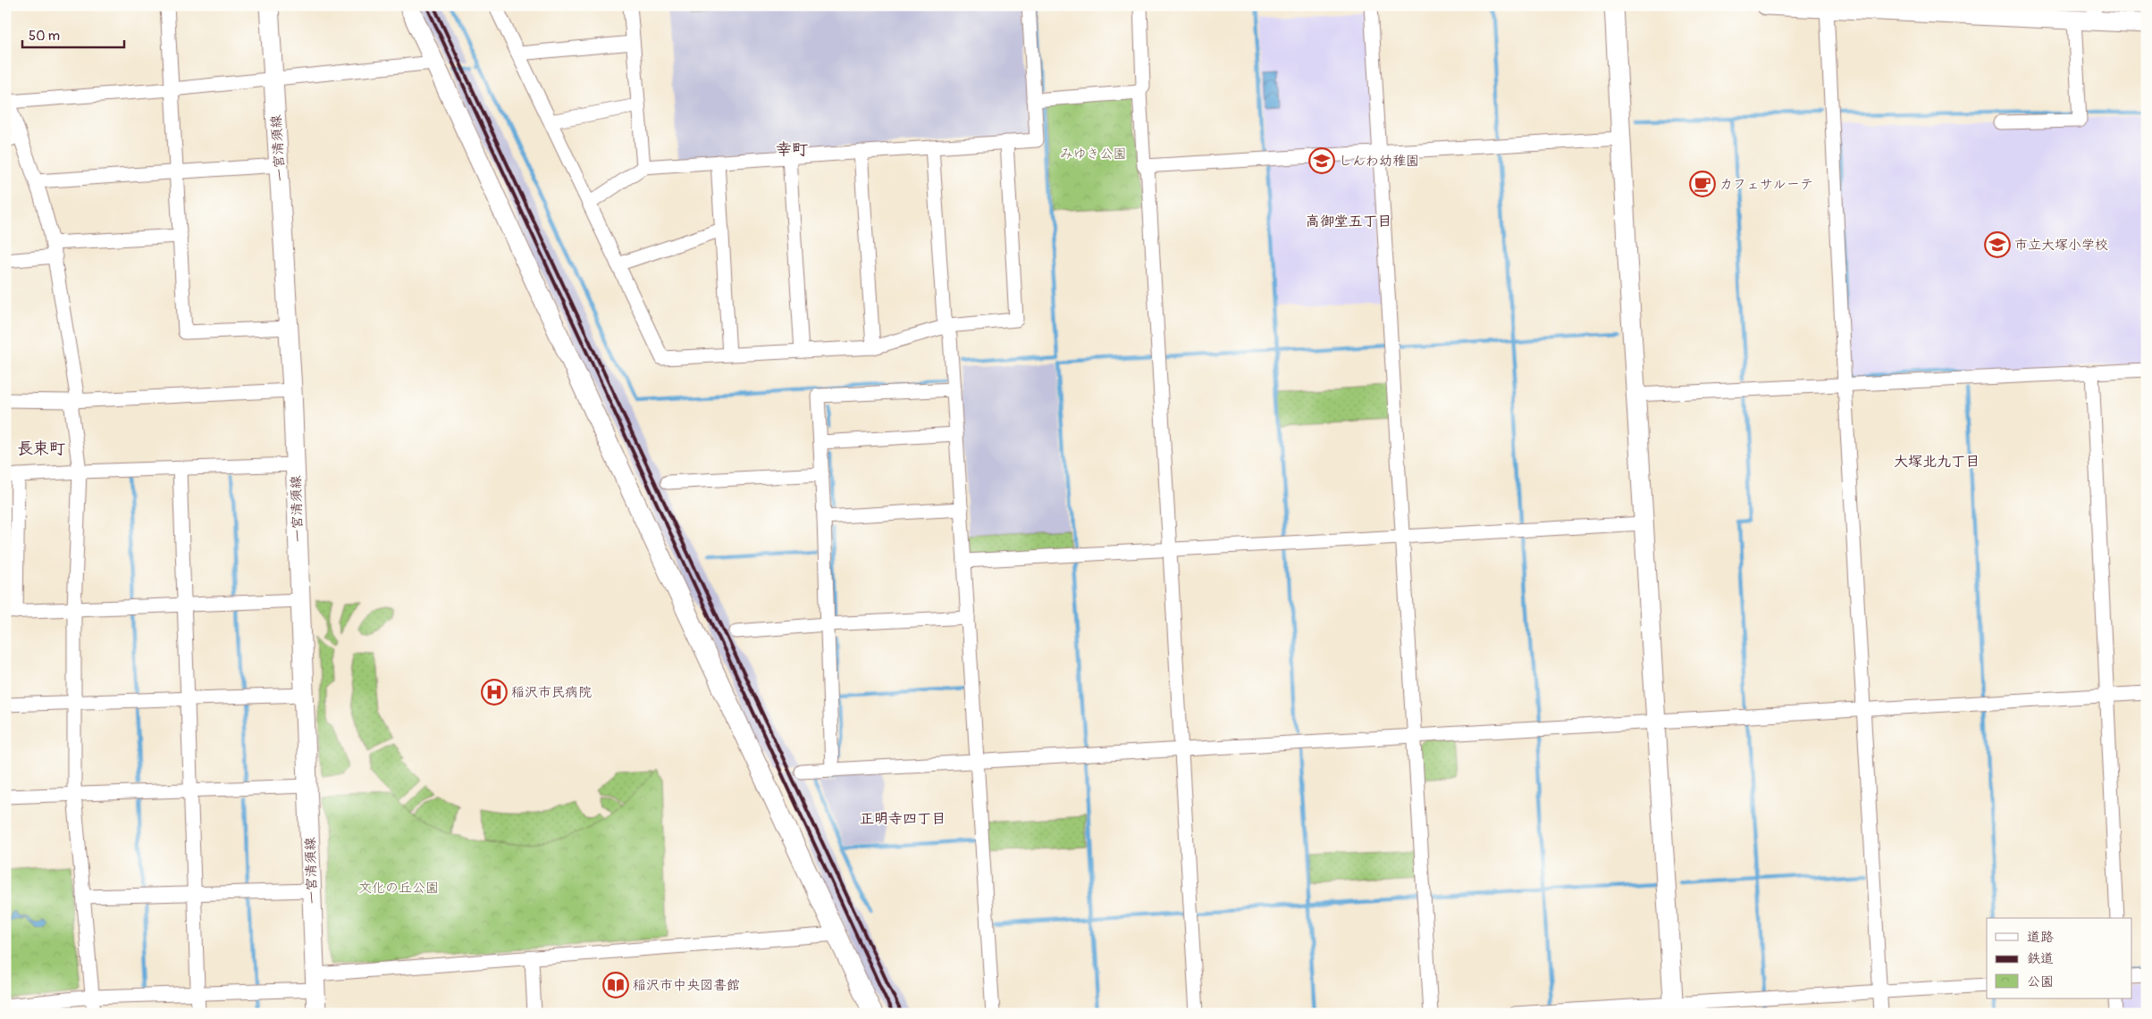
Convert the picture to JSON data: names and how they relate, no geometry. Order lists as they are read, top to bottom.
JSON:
{
  "streets": {
    "street": ["一宮清須線"]
  },
  "districts": [
    "幸町",
    "高御堂五丁目",
    "長束町",
    "大塚北九丁目",
    "正明寺四丁目"
  ],
  "parks": ["みゆき公園", "文化の丘公園"],
  "places": {
    "school or university": ["しんわ幼稚園", "市立大塚小学校"],
    "cafe": ["カフェサルーテ"],
    "hospital": ["稲沢市民病院"],
    "library": ["稲沢市中央図書館"]
  },
  "legend": ["道路", "鉄道", "公園"],
  "scale_bar": "50 m"
}
